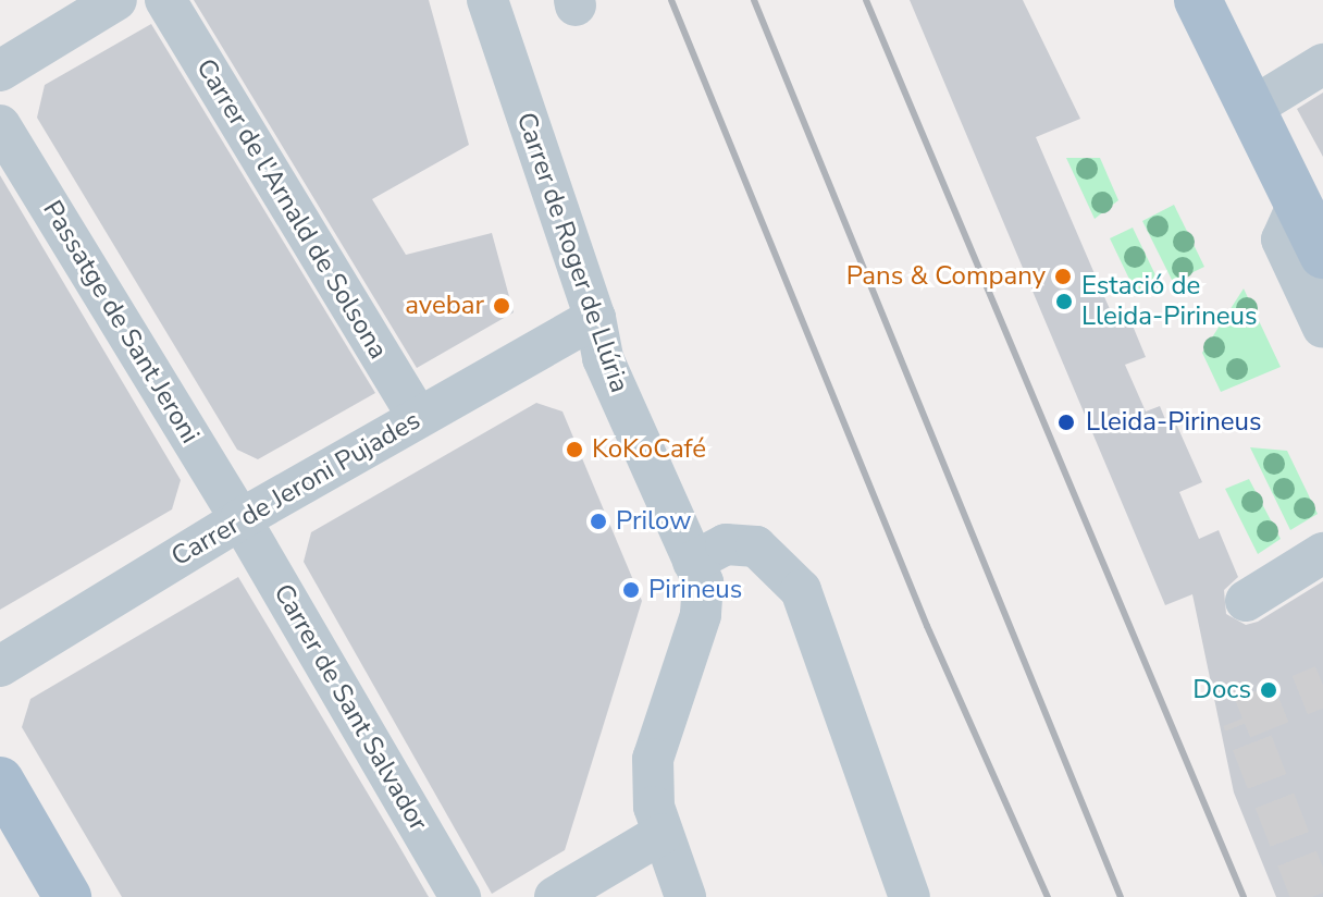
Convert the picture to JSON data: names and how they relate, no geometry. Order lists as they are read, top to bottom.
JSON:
{
  "streets": {
    "street": [
      "Carrer de l'Arnald de Solsona",
      "Carrer de Roger de Llúria",
      "Passatge de Sant Jeroni",
      "Carrer de Jeroni Pujades",
      "Carrer de Sant Salvador"
    ]
  },
  "crossings": [
    ["Carrer de l'Arnald de Solsona", "Carrer de Jeroni Pujades"],
    ["Carrer de Roger de Llúria", "Carrer de Jeroni Pujades"],
    ["Passatge de Sant Jeroni", "Carrer de Jeroni Pujades"],
    ["Passatge de Sant Jeroni", "Carrer de Sant Salvador"],
    ["Carrer de Jeroni Pujades", "Carrer de Sant Salvador"]
  ],
  "places": [
    "Pans & Company",
    "Estació de Lleida-Pirineus",
    "avebar",
    "Lleida-Pirineus",
    "KoKoCafé",
    "Prilow",
    "Pirineus",
    "Docs"
  ]
}
